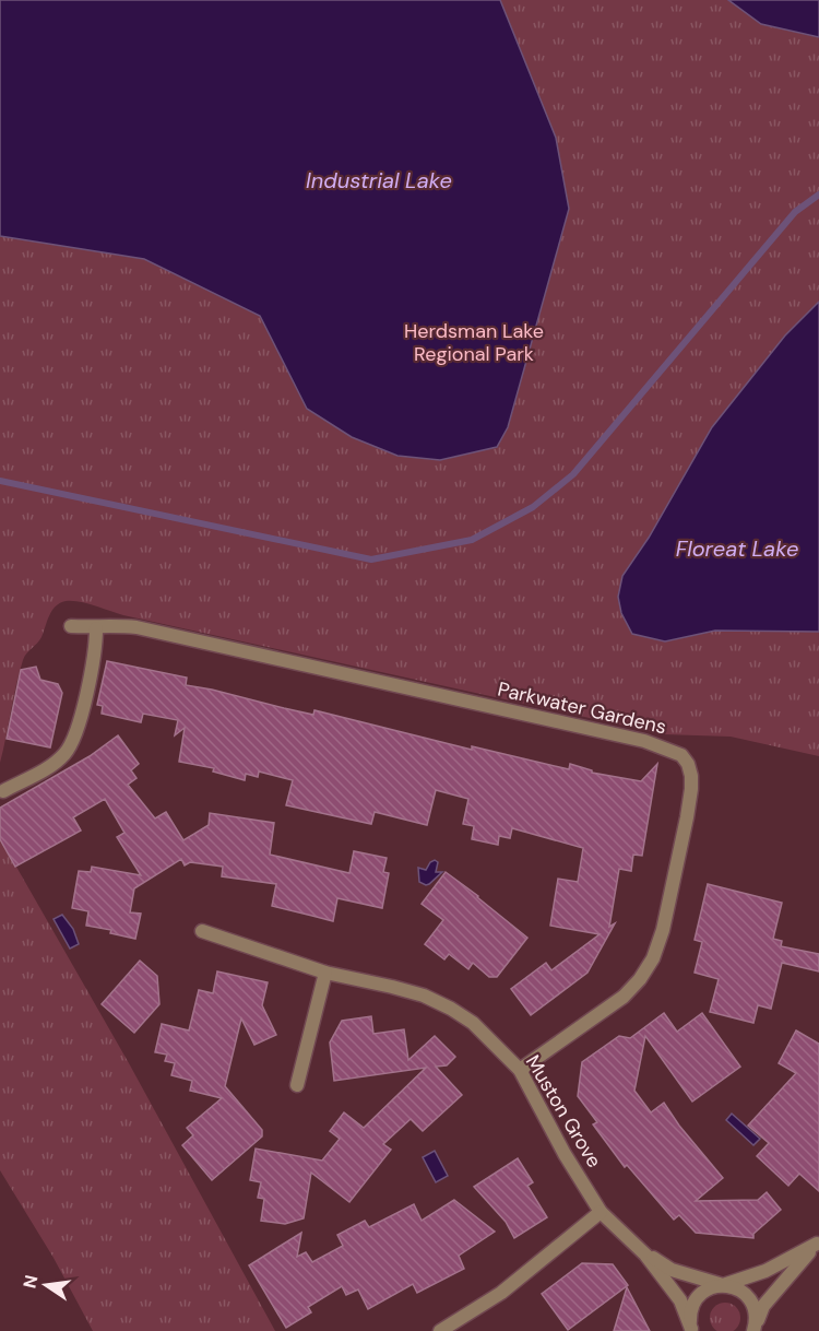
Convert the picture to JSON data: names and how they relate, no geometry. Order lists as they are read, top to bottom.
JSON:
{
  "streets": {
    "street": ["Parkwater Gardens", "Muston Grove"]
  },
  "crossings": [
    ["Parkwater Gardens", "Muston Grove"]
  ],
  "water": ["Industrial Lake", "Floreat Lake"],
  "parks": ["Herdsman Lake Regional Park"],
  "north": "left"
}
